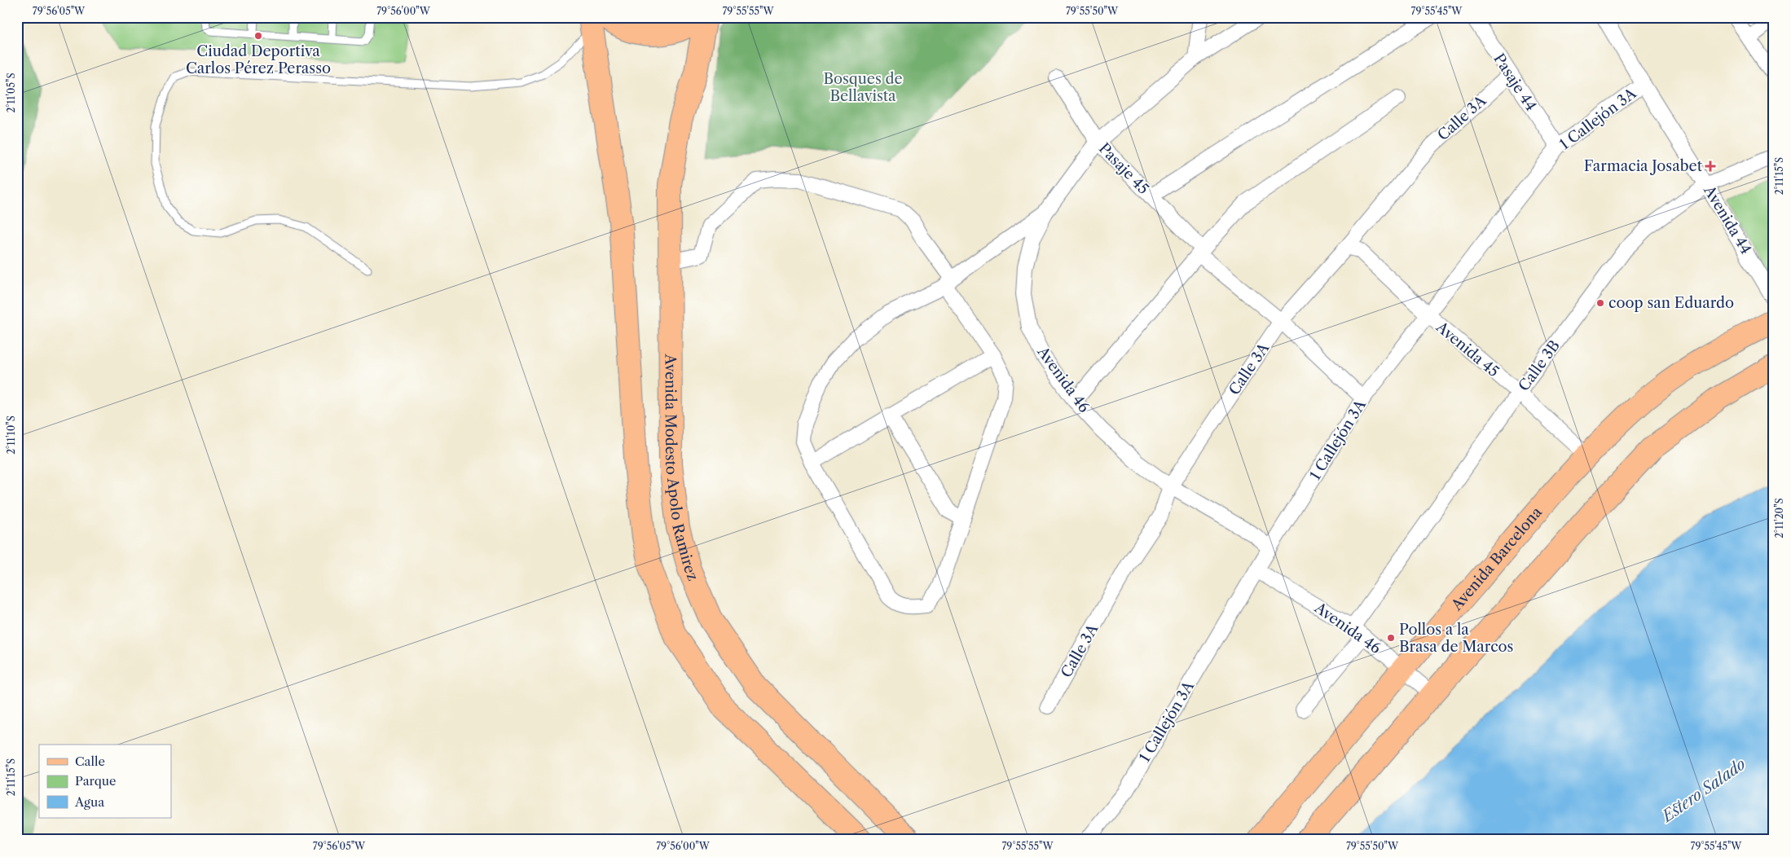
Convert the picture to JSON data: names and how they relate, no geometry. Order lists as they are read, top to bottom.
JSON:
{
  "streets": {
    "main road": ["Avenida Modesto Apolo Ramirez", "Avenida Barcelona"],
    "street": [
      "Pasaje 44",
      "Calle 3A",
      "1 Callejón 3A",
      "Pasaje 45",
      "Avenida 44",
      "Avenida 45",
      "Calle 3B",
      "Avenida 46"
    ]
  },
  "crossings": [
    ["Pasaje 44", "Calle 3A"],
    ["Pasaje 44", "1 Callejón 3A"],
    ["Calle 3A", "Pasaje 45"],
    ["Calle 3A", "Avenida 45"],
    ["Calle 3A", "Avenida 46"],
    ["1 Callejón 3A", "Pasaje 45"],
    ["1 Callejón 3A", "Avenida 44"],
    ["1 Callejón 3A", "Avenida 45"],
    ["1 Callejón 3A", "Avenida 46"],
    ["Pasaje 45", "Avenida 46"],
    ["Avenida 44", "Calle 3B"],
    ["Avenida 45", "Calle 3B"],
    ["Avenida 45", "Avenida Barcelona"],
    ["Calle 3B", "Avenida 46"],
    ["Avenida 46", "Avenida Barcelona"]
  ],
  "water": ["Estero Salado"],
  "parks": ["Bosques de Bellavista"],
  "places": {
    "other": ["Ciudad Deportiva Carlos Pérez Perasso", "coop san Eduardo", "Pollos a la Brasa de Marcos"],
    "health": ["Farmacia Josabet"]
  },
  "legend": ["Calle", "Parque", "Agua"],
  "coordinates": [
    "79°56'05\"W",
    "79°56'00\"W",
    "79°55'55\"W",
    "79°55'50\"W",
    "79°55'45\"W",
    "2°11'05\"S",
    "2°11'15\"S",
    "2°11'10\"S",
    "2°11'20\"S"
  ]
}
